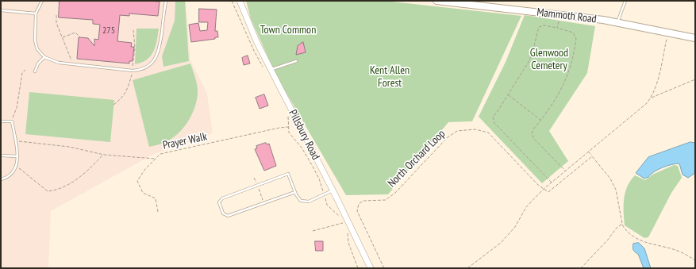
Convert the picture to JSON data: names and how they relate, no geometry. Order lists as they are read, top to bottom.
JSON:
{
  "streets": {
    "main road": ["Mammoth Road"],
    "street": ["Pillsbury Road"],
    "path": ["Prayer Walk", "North Orchard Loop"]
  },
  "parks": ["Town Common", "Glenwood Cemetery", "Kent Allen Forest"],
  "house_numbers": ["275"]
}
